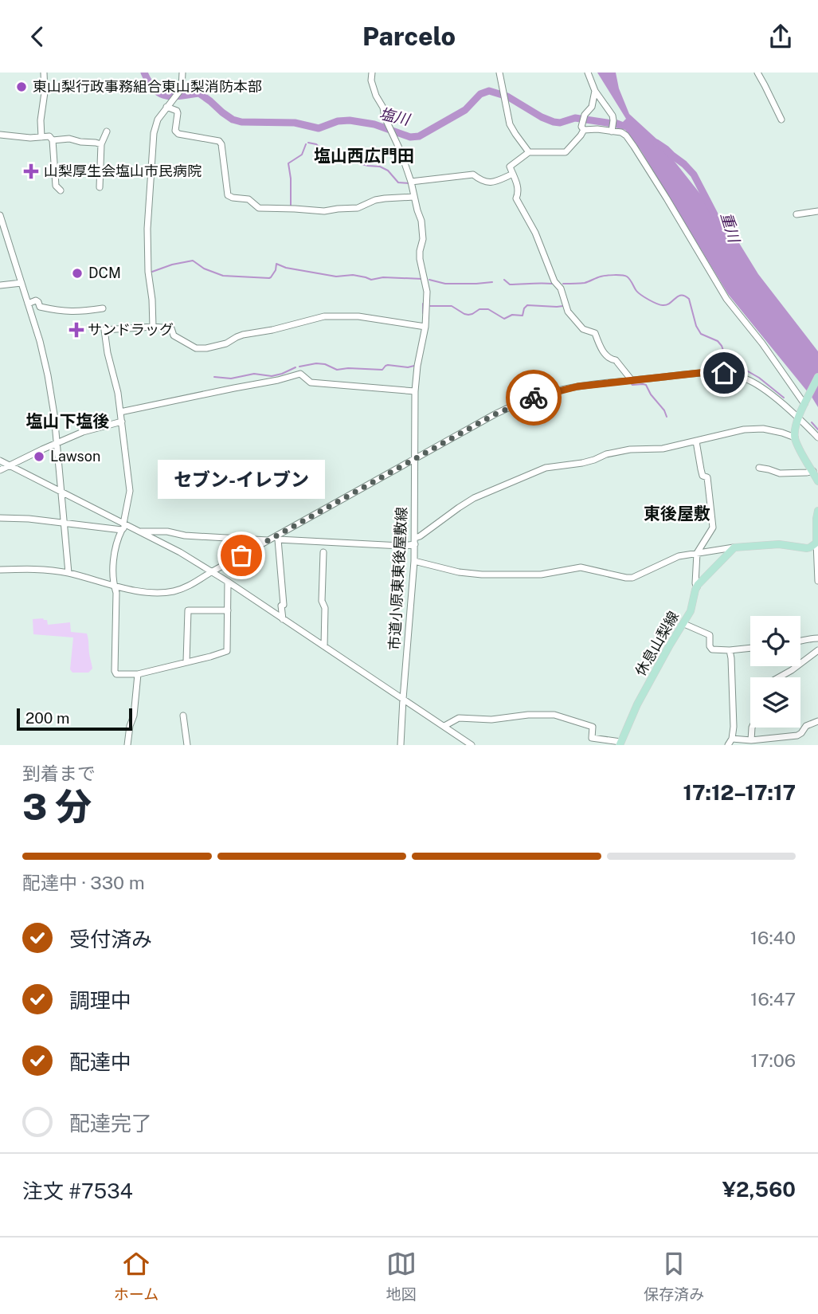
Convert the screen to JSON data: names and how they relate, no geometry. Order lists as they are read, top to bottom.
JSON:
{
  "streets": {
    "main road": ["休息山梨線"],
    "street": ["市道小原東東後屋敷線"]
  },
  "districts": ["塩山西広門田", "塩山下塩後", "東後屋敷"],
  "water": ["塩川", "重川"],
  "places": {
    "other": [
      "東山梨行政事務組合東山梨消防本部",
      "DCM",
      "Lawson",
      "セブン-イレブン"
    ],
    "health": ["山梨厚生会塩山市民病院", "サンドラッグ"]
  },
  "scale_bar": "200 m",
  "page": {
    "header": "Parcelo",
    "bubble": "セブン-イレブン",
    "scale": "200 m",
    "heading": ["3 分", "到着まで", "17:12–17:17"],
    "panel": ["注文 #7534", "¥2,560"],
    "bar": "配達中 · 330 m",
    "list": [
      ["受付済み", "16:40"],
      ["調理中", "16:47"],
      ["配達中", "17:06"],
      "配達完了"
    ],
    "tabs": ["ホーム", "地図", "保存済み"]
  }
}
